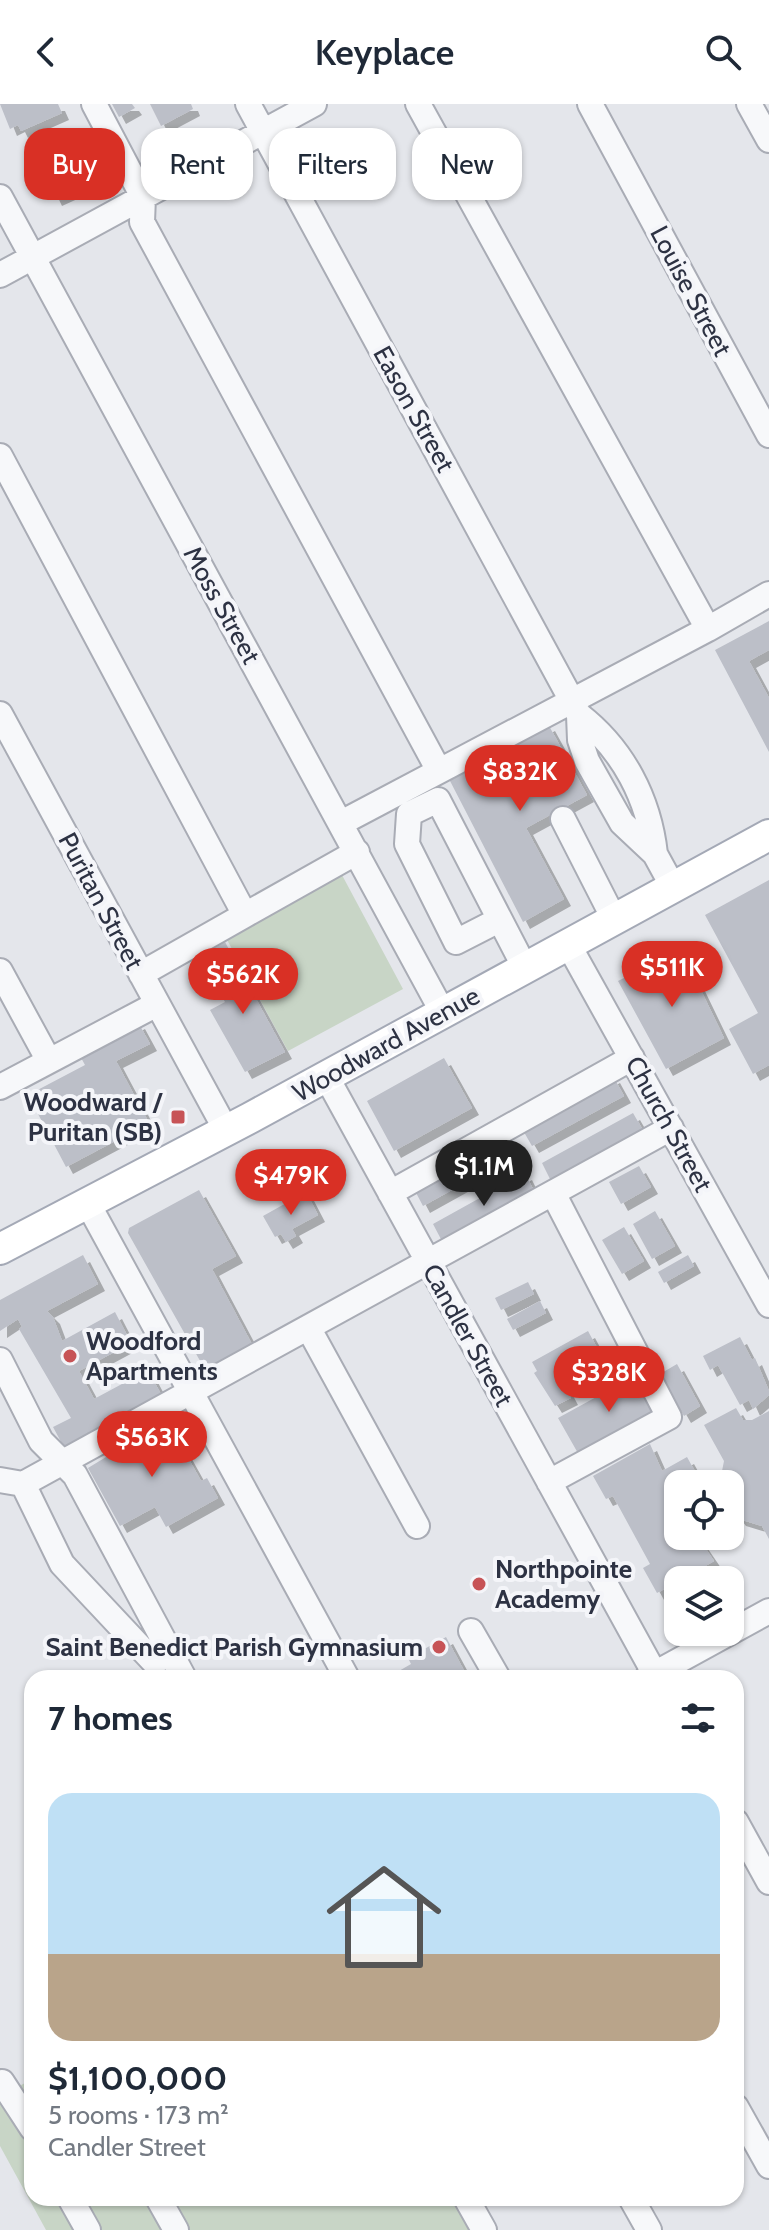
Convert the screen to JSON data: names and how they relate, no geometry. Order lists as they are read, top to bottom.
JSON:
{
  "streets": {
    "main road": ["Woodward Avenue"],
    "street": [
      "Louise Street",
      "Eason Street",
      "Moss Street",
      "Puritan Street",
      "Church Street",
      "Candler Street"
    ]
  },
  "crossings": [
    ["Eason Street", "Woodward Avenue"],
    ["Moss Street", "Woodward Avenue"],
    ["Puritan Street", "Woodward Avenue"],
    ["Woodward Avenue", "Church Street"],
    ["Woodward Avenue", "Candler Street"]
  ],
  "places": {
    "transit": ["Woodward / Puritan (SB)"],
    "other": ["Woodford Apartments", "Northpointe Academy", "Saint Benedict Parish Gymnasium"]
  },
  "page": {
    "header": "Keyplace",
    "chip": [
      "Buy",
      "Rent",
      "Filters",
      "New"
    ],
    "price": [
      "$832K",
      "$511K",
      "$562K",
      "$1.1M",
      "$479K",
      "$328K",
      "$563K"
    ],
    "heading": "7 homes",
    "list": [
      {
        "name": "$1,100,000",
        "note": "5 rooms · 173 m² · Candler Street"
      }
    ]
  }
}
